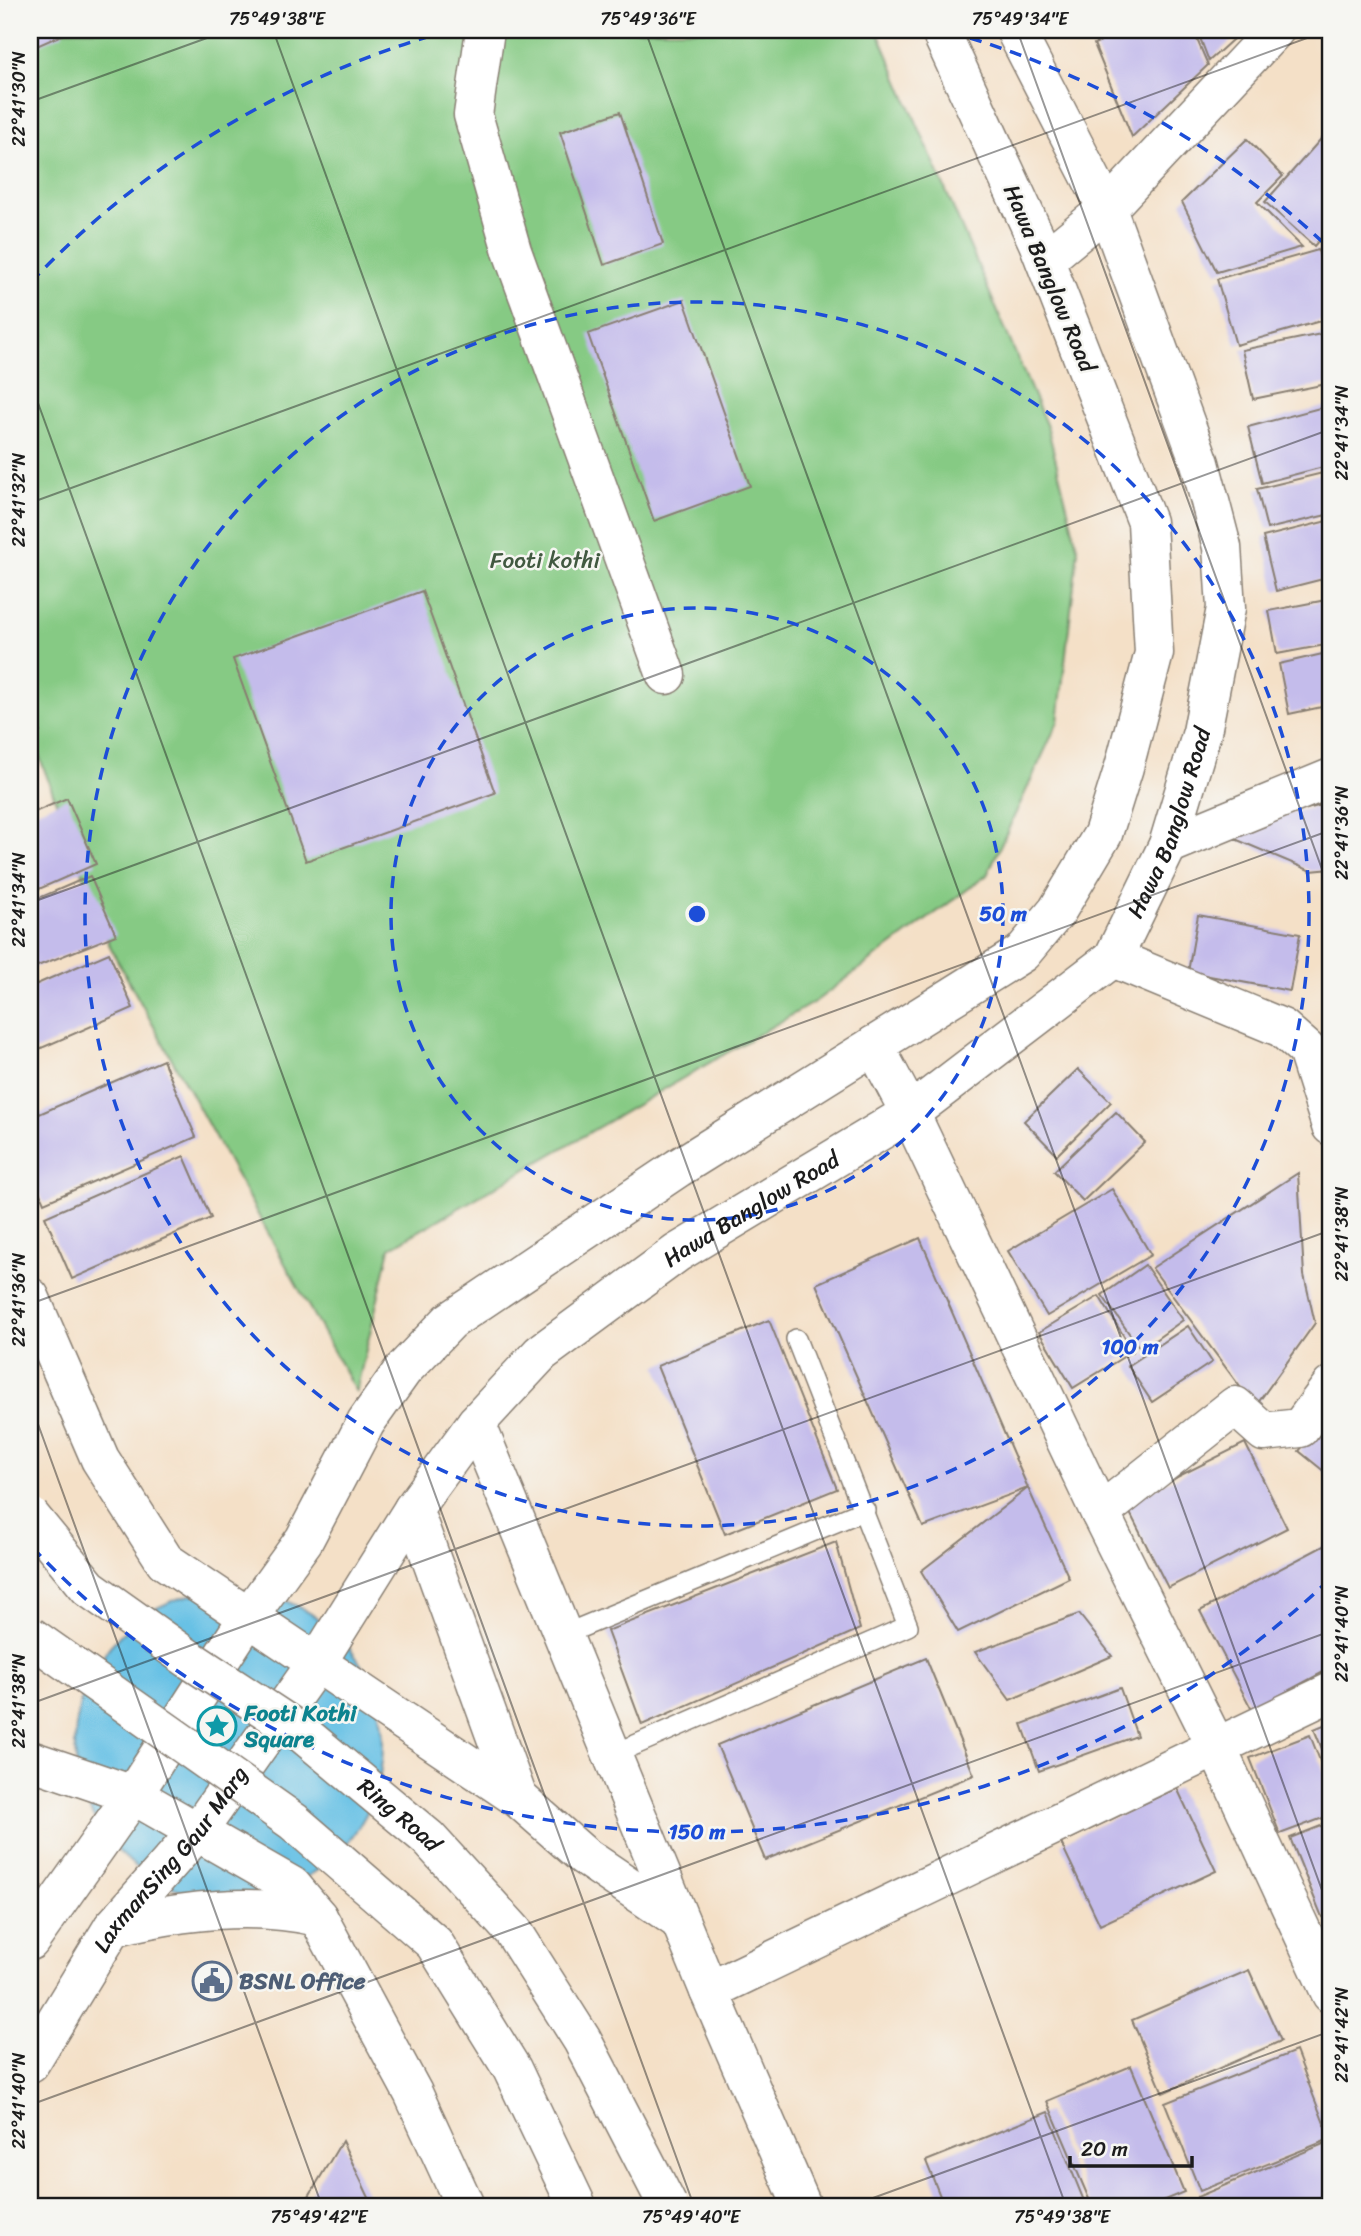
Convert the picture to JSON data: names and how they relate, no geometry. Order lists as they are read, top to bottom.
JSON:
{
  "streets": {
    "main road": ["Hawa Banglow Road", "Ring Road", "LaxmanSing Gaur Marg"]
  },
  "crossings": [
    ["Hawa Banglow Road", "LaxmanSing Gaur Marg"]
  ],
  "parks": ["Footi kothi"],
  "places": {
    "place": ["Footi Kothi Square"],
    "public building": ["BSNL Office"]
  },
  "scale_bar": "20 m",
  "coordinates": [
    "75°49'38\"E",
    "75°49'36\"E",
    "75°49'34\"E",
    "22°41'30\"N",
    "22°41'34\"N",
    "22°41'32\"N",
    "22°41'36\"N",
    "22°41'38\"N",
    "22°41'40\"N",
    "22°41'42\"N",
    "75°49'42\"E",
    "75°49'40\"E"
  ],
  "rings": ["50 m", "100 m", "150 m"]
}
